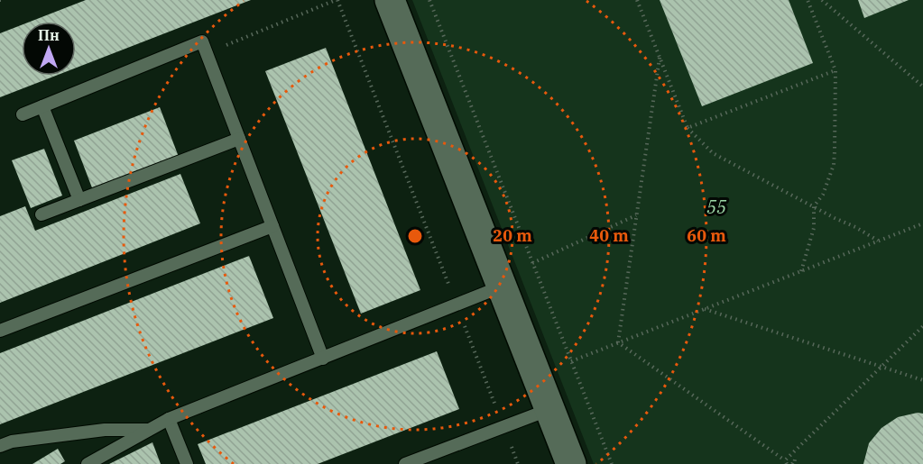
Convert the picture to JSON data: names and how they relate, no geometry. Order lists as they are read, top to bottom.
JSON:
{
  "parks": ["55"],
  "north": "top",
  "rings": ["20 m", "40 m", "60 m"]
}
